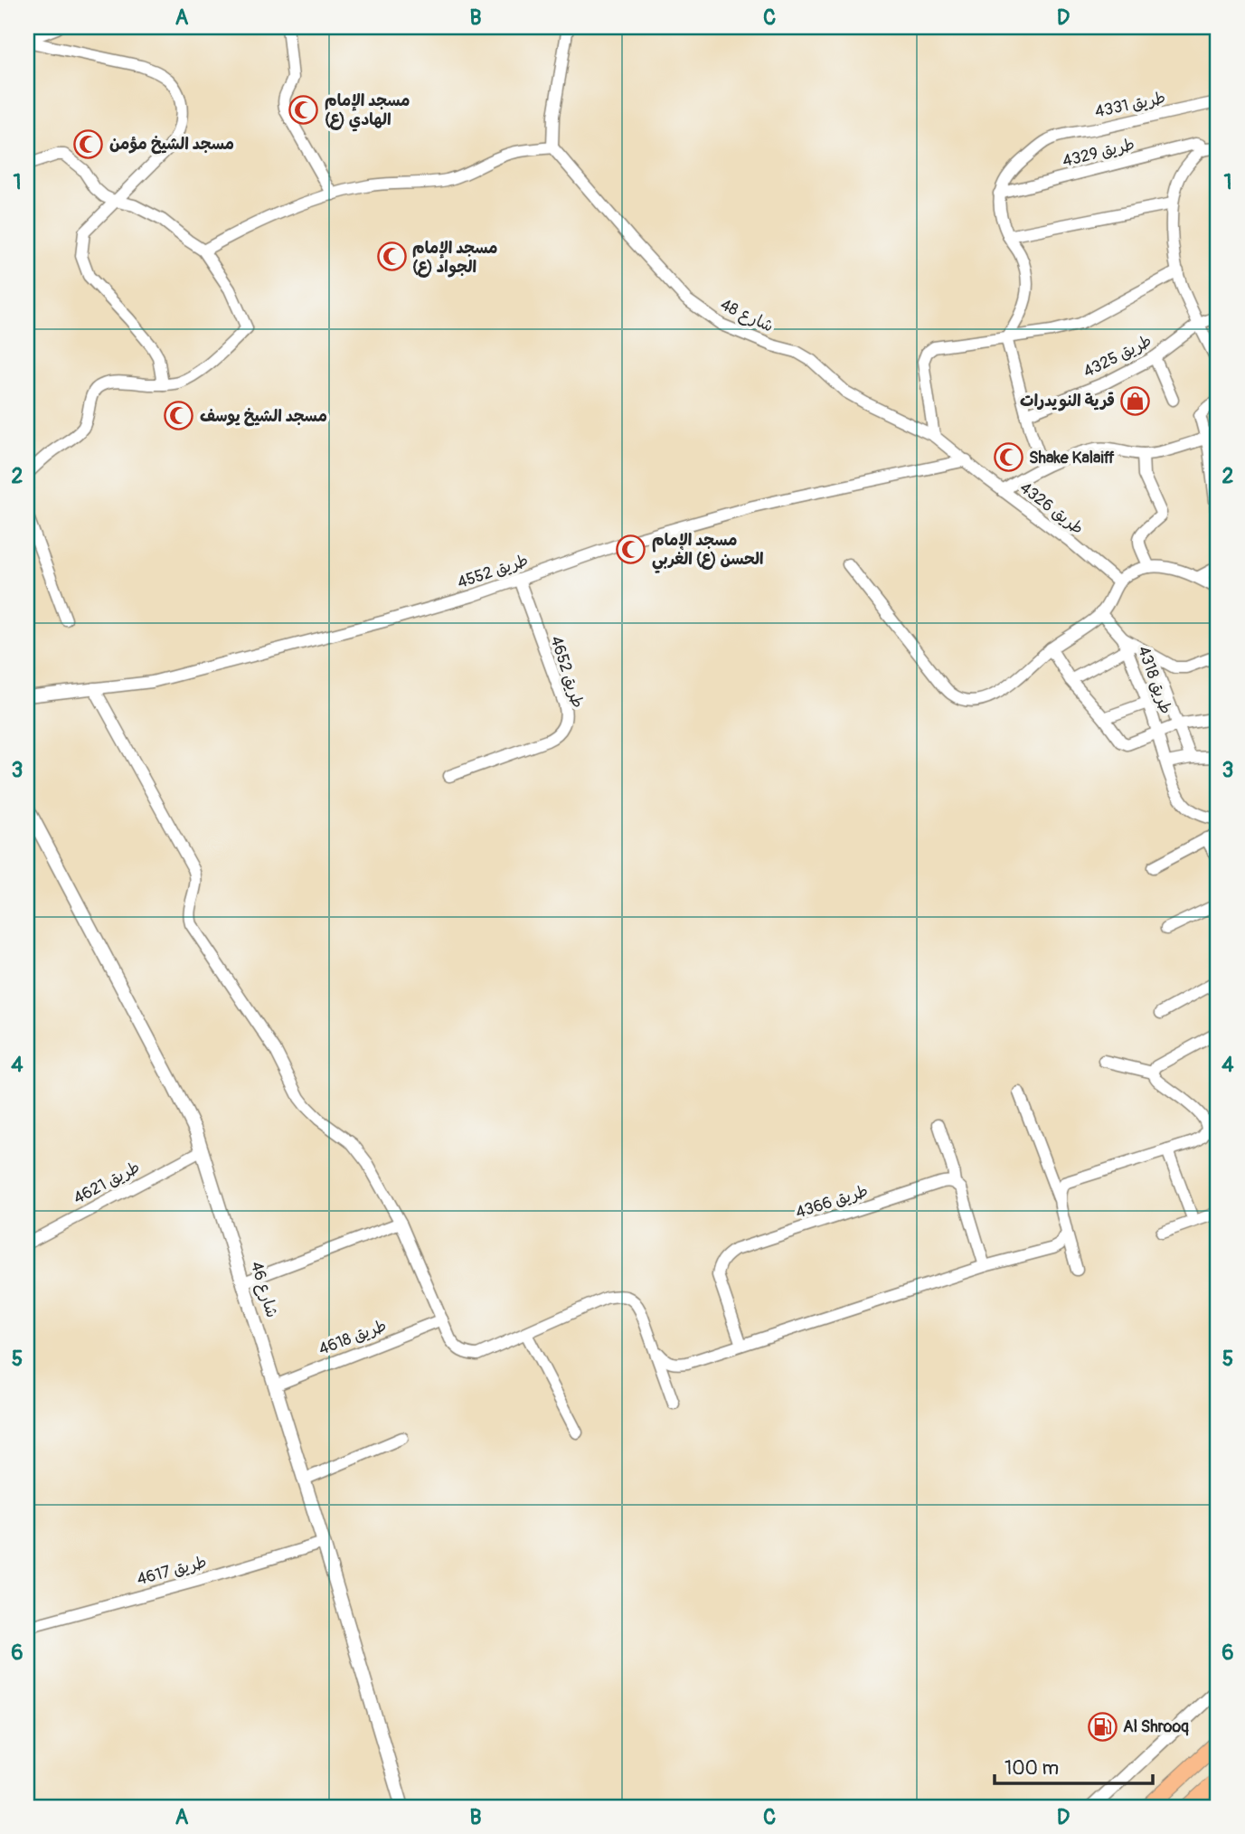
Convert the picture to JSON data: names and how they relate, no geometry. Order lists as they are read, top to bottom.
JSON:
{
  "streets": {
    "street": [
      "طريق 4331",
      "طريق 4329",
      "شارع 48",
      "طريق 4325",
      "طريق 4326",
      "طريق 4552",
      "طريق 4652",
      "طريق 4318",
      "طريق 4621",
      "طريق 4366",
      "شارع 46",
      "طريق 4618",
      "طريق 4617"
    ]
  },
  "crossings": [
    ["طريق 4331", "طريق 4329"],
    ["شارع 48", "طريق 4326"],
    ["شارع 48", "طريق 4552"],
    ["طريق 4326", "طريق 4552"],
    ["طريق 4552", "طريق 4652"],
    ["طريق 4621", "شارع 46"],
    ["شارع 46", "طريق 4618"],
    ["شارع 46", "طريق 4617"]
  ],
  "places": {
    "mosque": [
      "مسجد الإمام الهادي (ع)",
      "مسجد الشيخ مؤمن",
      "مسجد الإمام الجواد (ع)",
      "مسجد الشيخ يوسف",
      "Shake Kalaiff",
      "مسجد الإمام الحسن (ع) الغربي"
    ],
    "shop": ["قرية النويدرات"],
    "fuel station": ["Al Shrooq"]
  },
  "scale_bar": "100 m",
  "grid": {
    "columns": [
      "A",
      "B",
      "C",
      "D"
    ],
    "rows": [
      "1",
      "2",
      "3",
      "4",
      "5",
      "6"
    ]
  }
}
